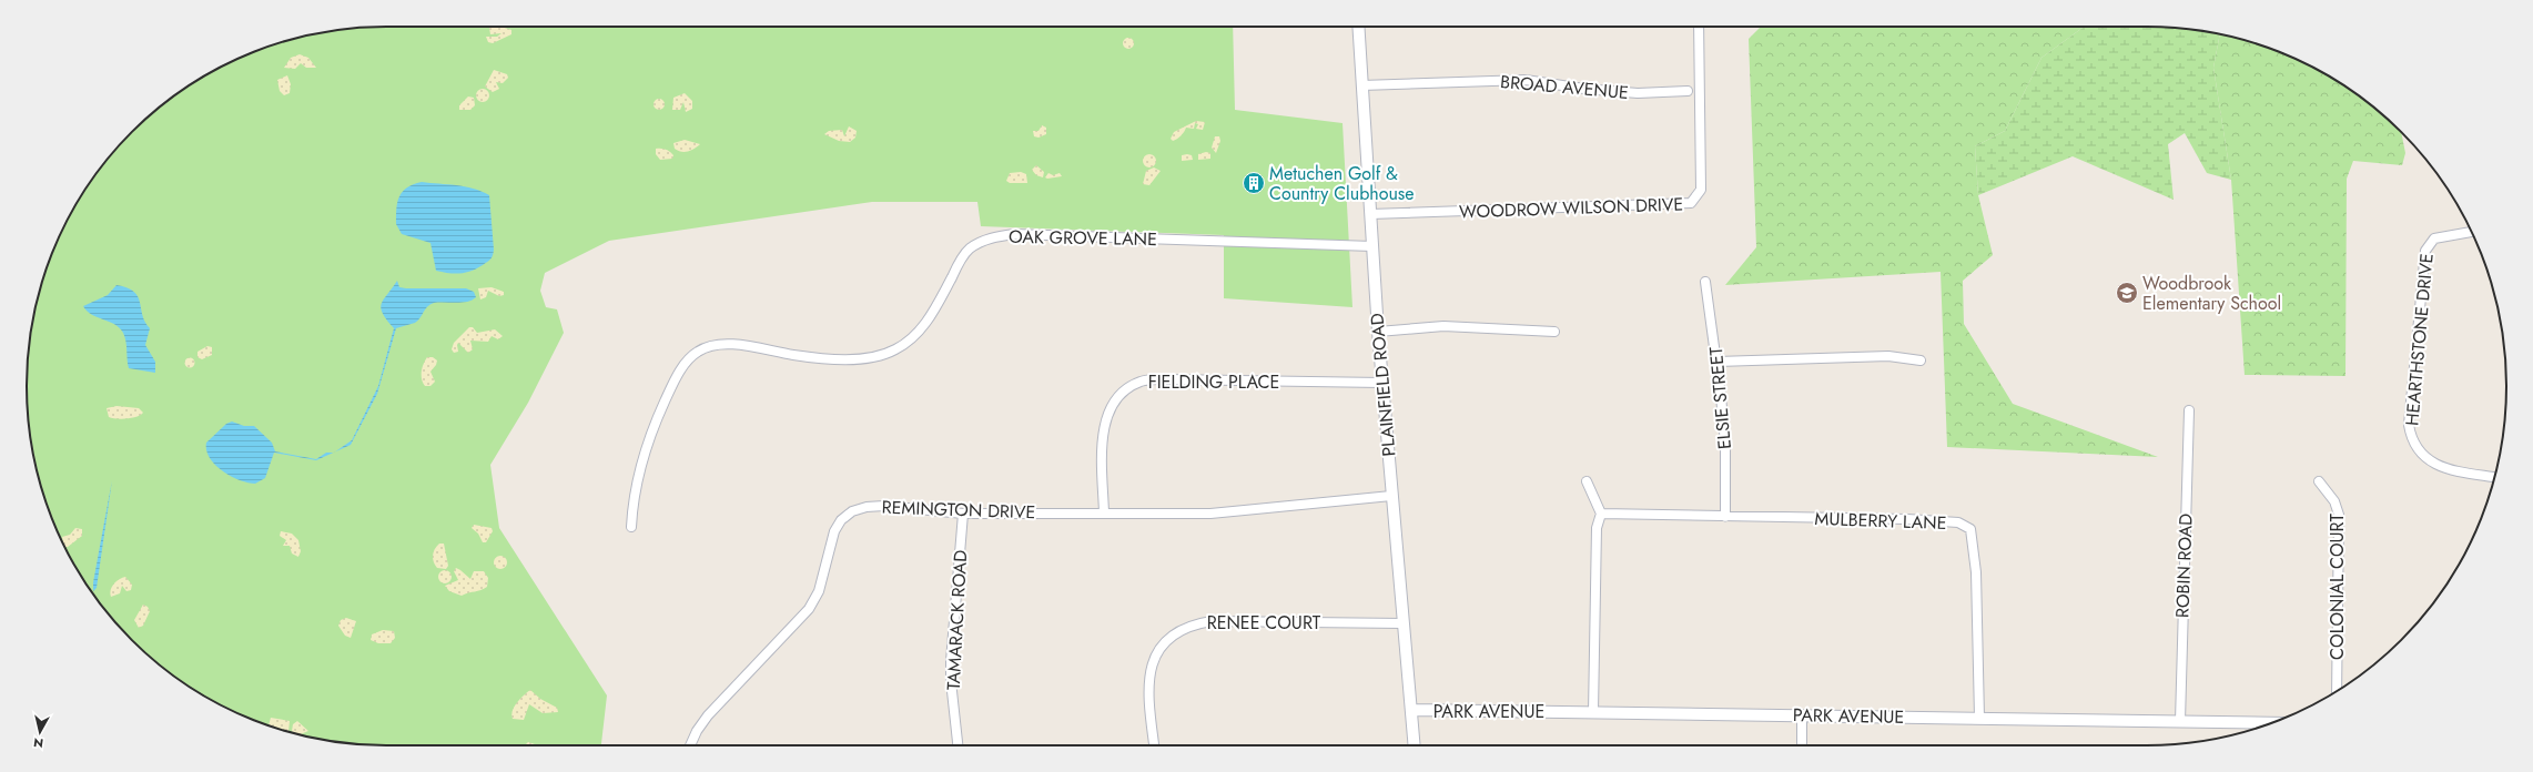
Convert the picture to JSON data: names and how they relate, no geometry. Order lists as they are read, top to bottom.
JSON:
{
  "streets": {
    "street": [
      "BROAD AVENUE",
      "WOODROW WILSON DRIVE",
      "OAK GROVE LANE",
      "HEARTHSTONE DRIVE",
      "FIELDING PLACE",
      "PLAINFIELD ROAD",
      "ELSIE STREET",
      "REMINGTON DRIVE",
      "MULBERRY LANE",
      "ROBIN ROAD",
      "COLONIAL COURT",
      "TAMARACK ROAD",
      "RENEE COURT",
      "PARK AVENUE"
    ]
  },
  "crossings": [
    ["BROAD AVENUE", "PLAINFIELD ROAD"],
    ["WOODROW WILSON DRIVE", "PLAINFIELD ROAD"],
    ["OAK GROVE LANE", "PLAINFIELD ROAD"],
    ["FIELDING PLACE", "PLAINFIELD ROAD"],
    ["FIELDING PLACE", "REMINGTON DRIVE"],
    ["PLAINFIELD ROAD", "REMINGTON DRIVE"],
    ["PLAINFIELD ROAD", "RENEE COURT"],
    ["PLAINFIELD ROAD", "PARK AVENUE"],
    ["ELSIE STREET", "MULBERRY LANE"],
    ["REMINGTON DRIVE", "TAMARACK ROAD"],
    ["MULBERRY LANE", "PARK AVENUE"],
    ["ROBIN ROAD", "PARK AVENUE"]
  ],
  "places": {
    "building": ["Metuchen Golf & Country Clubhouse"],
    "school or university": ["Woodbrook Elementary School"]
  },
  "north": "bottom"
}
